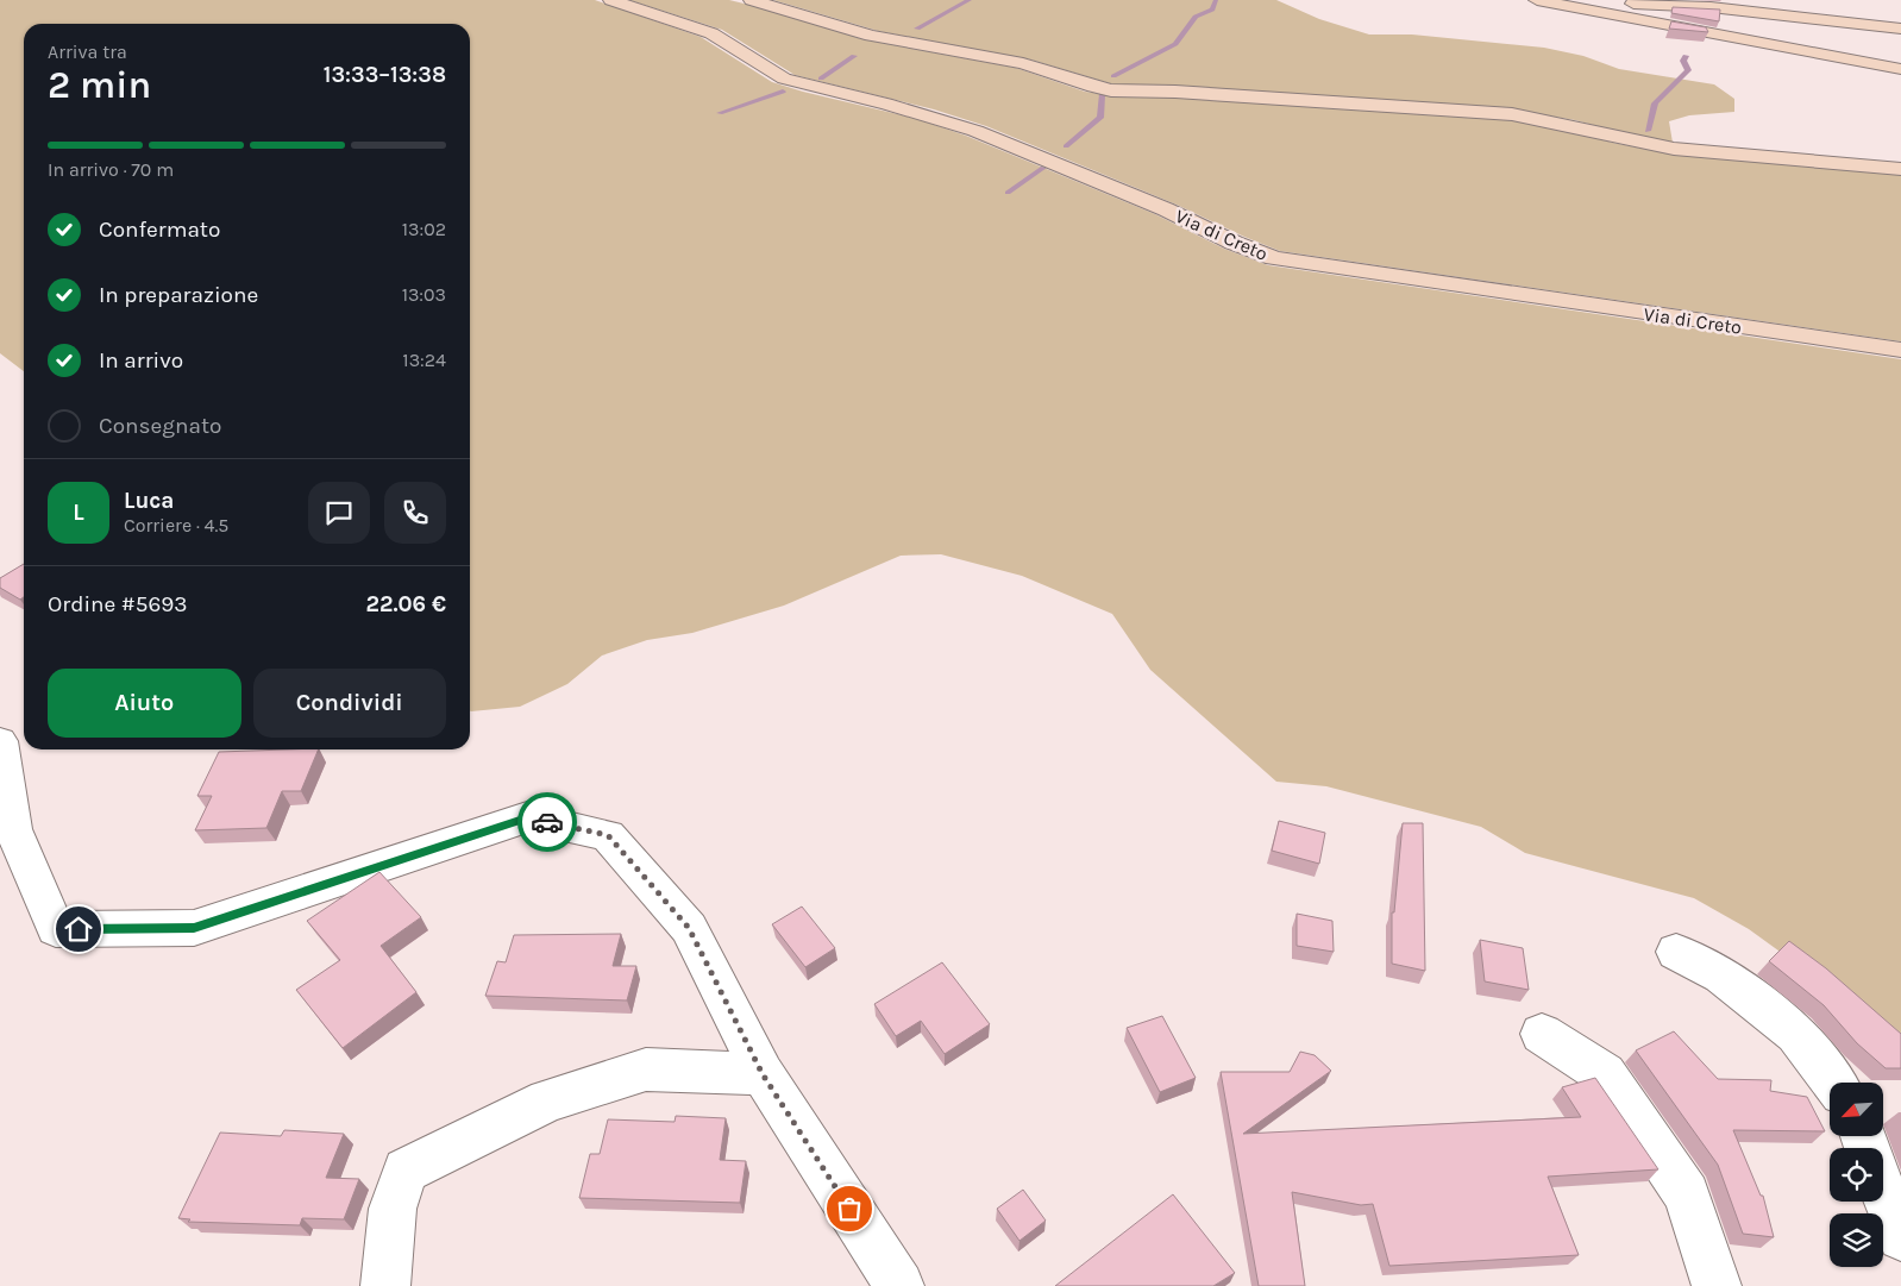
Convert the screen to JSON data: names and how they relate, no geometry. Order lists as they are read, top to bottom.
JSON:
{
  "streets": {
    "main road": ["Via di Creto"]
  },
  "north": "bottom left",
  "page": {
    "heading": ["2 min", "Arriva tra", "13:33–13:38"],
    "panel": [
      "Luca",
      "Corriere · 4.5",
      "Ordine #5693",
      "22.06 €"
    ],
    "bar": "In arrivo · 70 m",
    "list": [
      ["Confermato", "13:02"],
      ["In preparazione", "13:03"],
      ["In arrivo", "13:24"],
      "Consegnato"
    ],
    "round": "L",
    "buttons": ["Aiuto", "Condividi"]
  }
}
